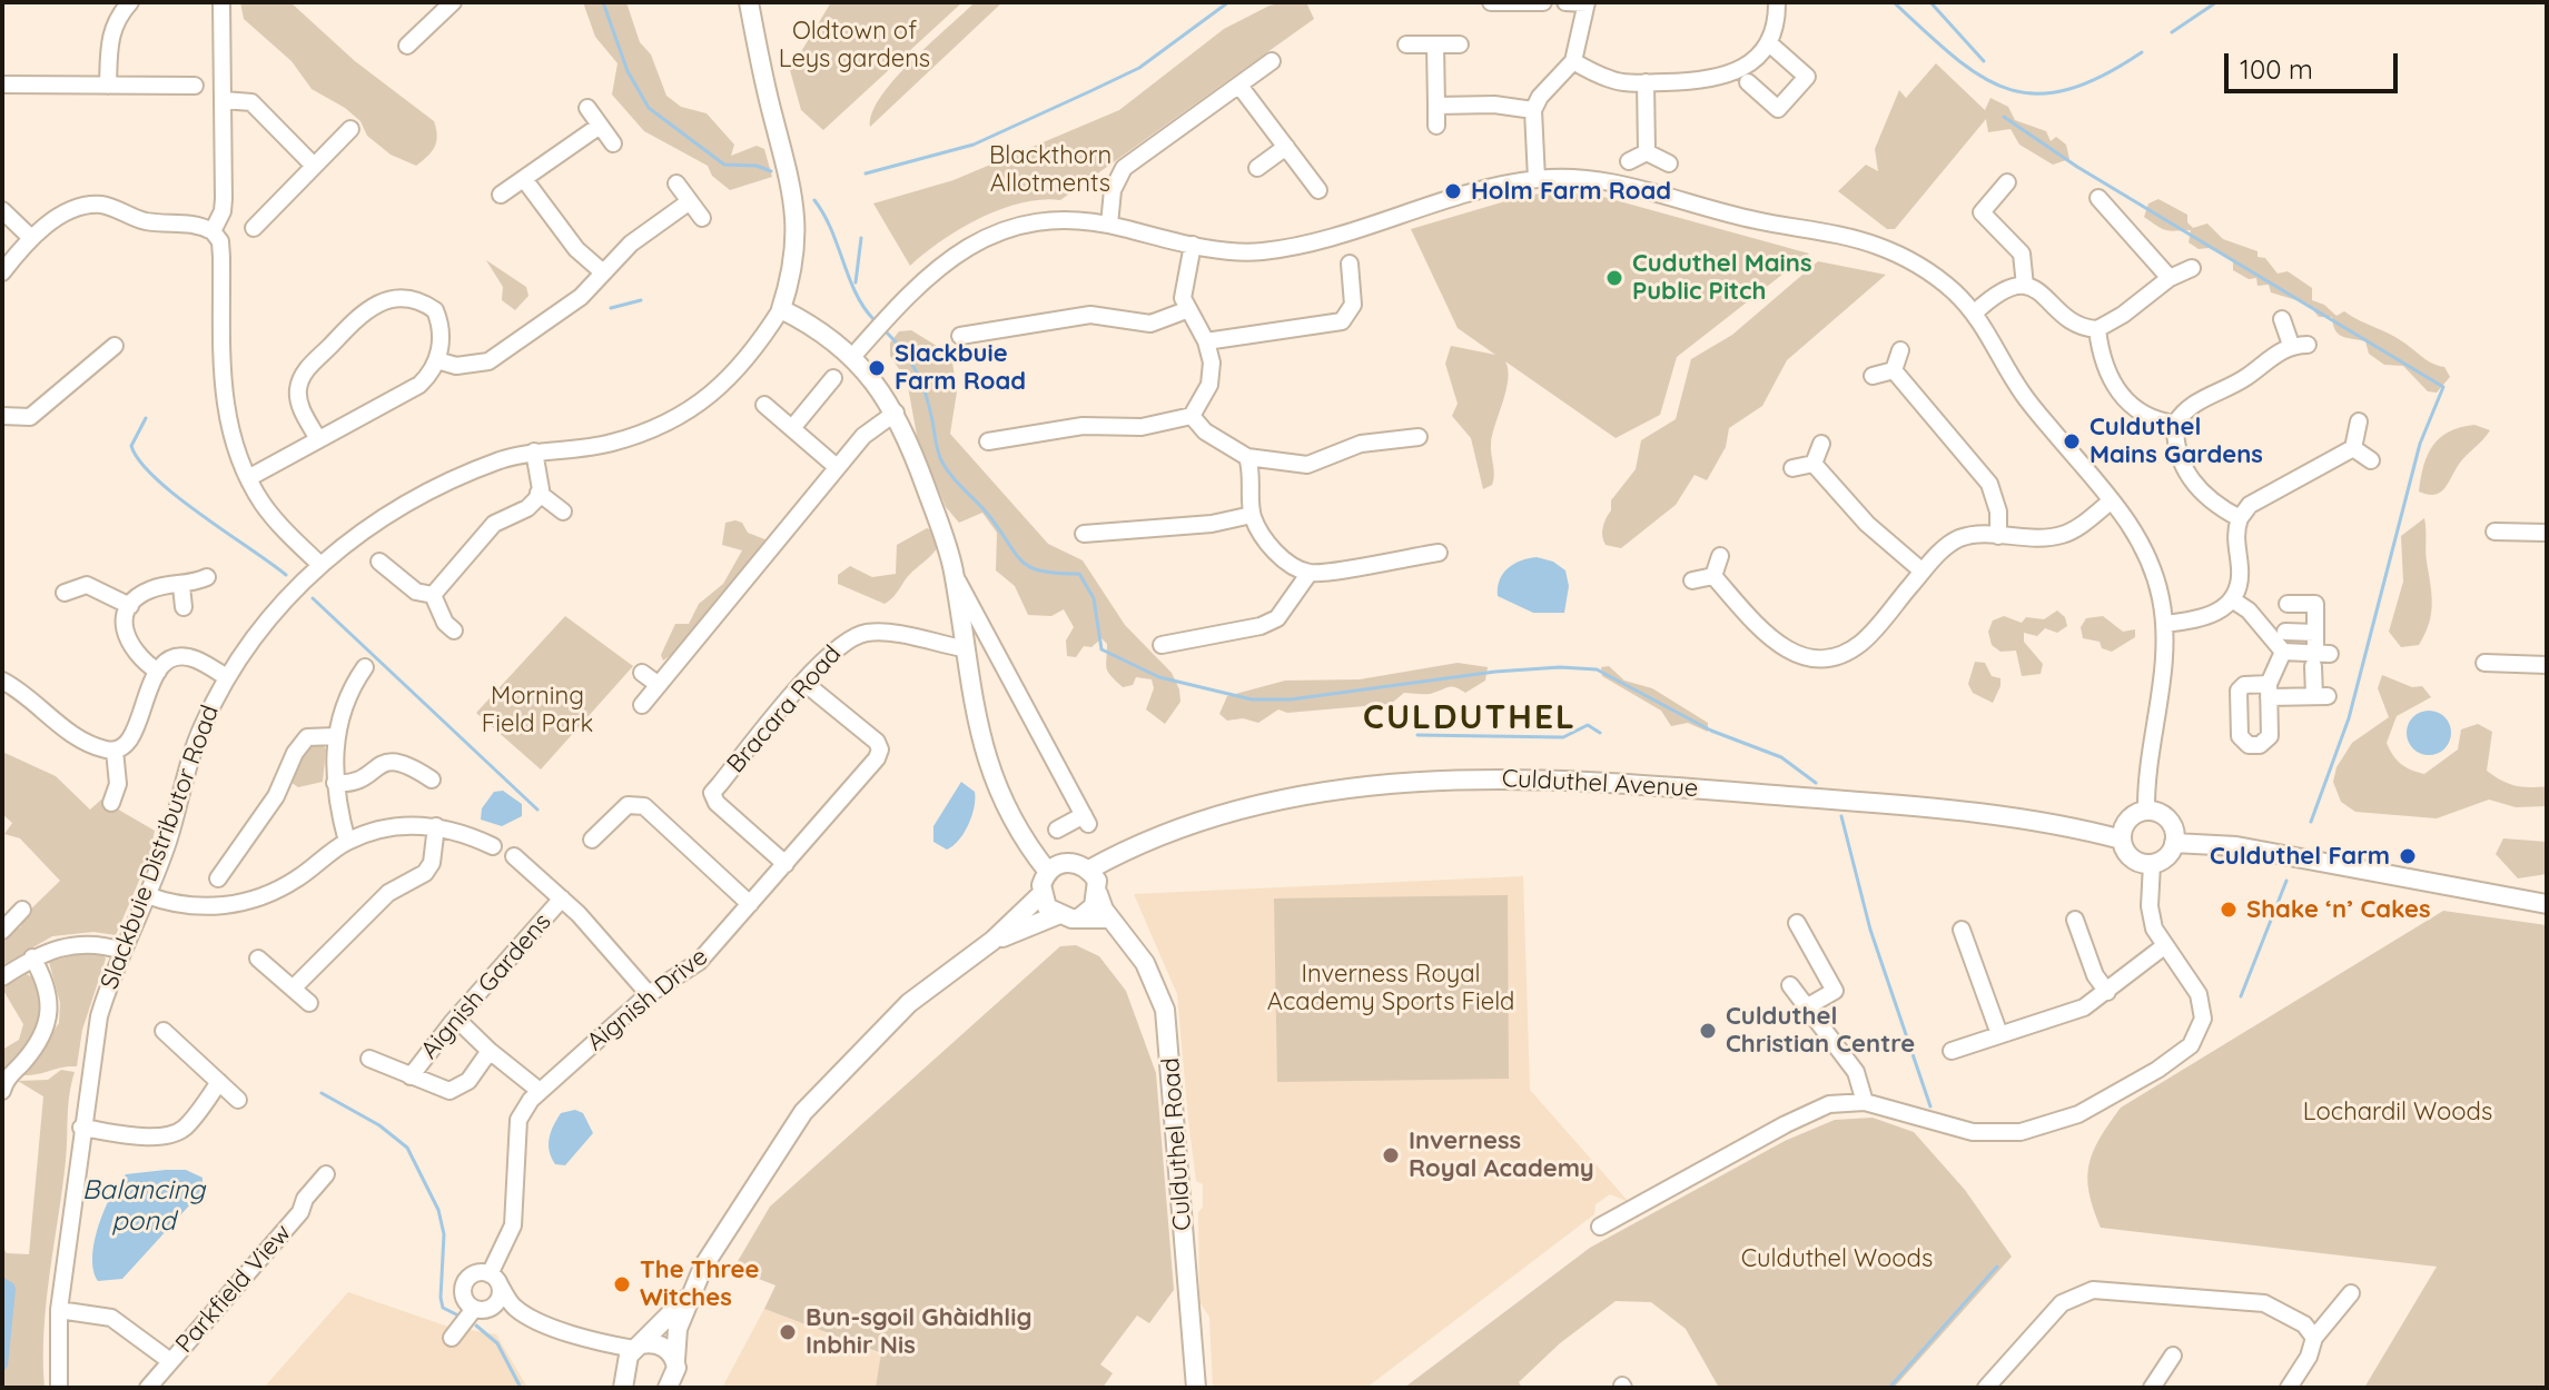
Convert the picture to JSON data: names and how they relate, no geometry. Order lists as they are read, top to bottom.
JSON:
{
  "streets": {
    "main road": ["Culduthel Avenue", "Culduthel Road"],
    "street": [
      "Bracara Road",
      "Slackbuie Distributor Road",
      "Aignish Gardens",
      "Aignish Drive",
      "Parkfield View"
    ]
  },
  "crossings": [
    ["Bracara Road", "Aignish Drive"],
    ["Culduthel Avenue", "Culduthel Road"],
    ["Slackbuie Distributor Road", "Parkfield View"],
    ["Aignish Gardens", "Aignish Drive"]
  ],
  "districts": ["CULDUTHEL"],
  "water": ["Balancing pond"],
  "parks": [
    "Oldtown of Leys gardens",
    "Blackthorn Allotments",
    "Morning Field Park",
    "Inverness Royal Academy Sports Field",
    "Lochardil Woods",
    "Culduthel Woods"
  ],
  "places": [
    "Holm Farm Road",
    "Cuduthel Mains Public Pitch",
    "Slackbuie Farm Road",
    "Culduthel Mains Gardens",
    "Culduthel Farm",
    "Shake ‘n’ Cakes",
    "Culduthel Christian Centre",
    "Inverness Royal Academy",
    "The Three Witches",
    "Bun-sgoil Ghàidhlig Inbhir Nis"
  ],
  "scale_bar": "100 m"
}
